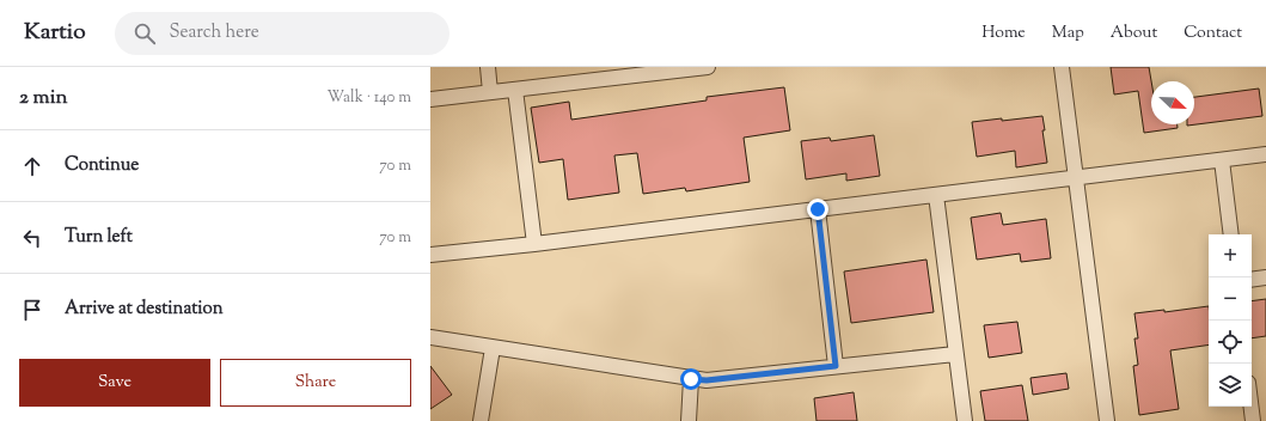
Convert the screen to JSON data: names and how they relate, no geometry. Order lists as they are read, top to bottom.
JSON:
{
  "north": "bottom right",
  "page": {
    "header": "Kartio",
    "search": "Search here",
    "nav": [
      "Home",
      "Map",
      "About",
      "Contact"
    ],
    "heading": ["2 min", "Walk · 140 m"],
    "list": [
      ["Continue", "70 m"],
      ["Turn left", "70 m"],
      "Arrive at destination"
    ],
    "map_buttons": ["+", "−"],
    "buttons": ["Save", "Share"]
  }
}
